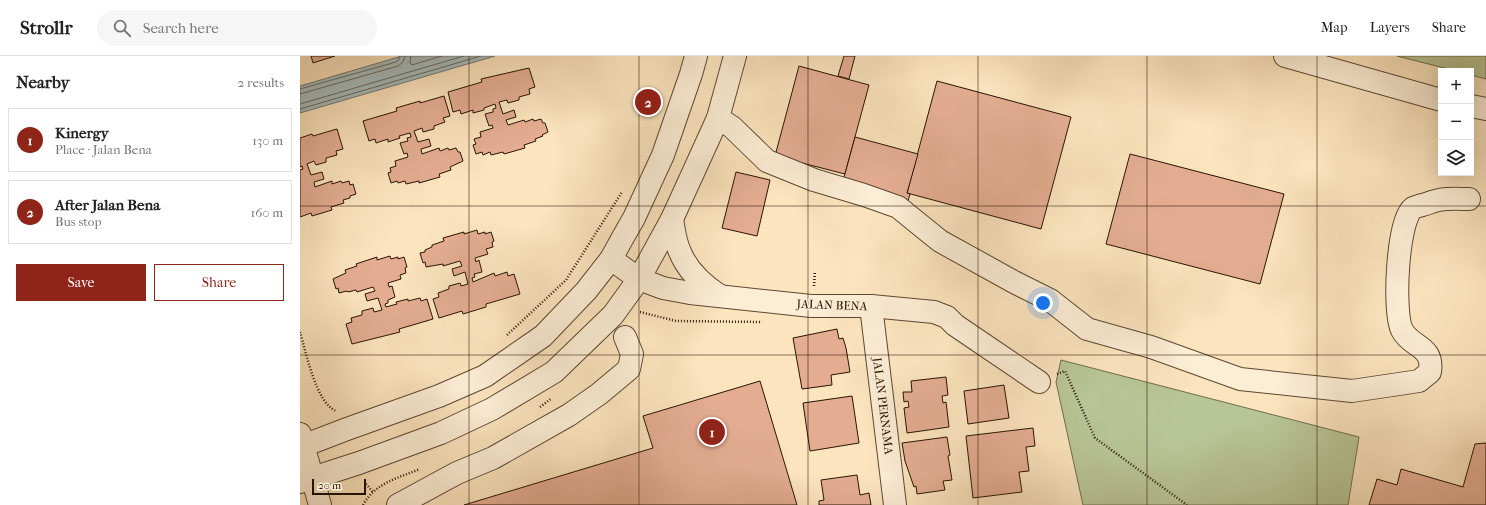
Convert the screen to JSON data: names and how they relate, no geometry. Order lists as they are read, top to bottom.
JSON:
{
  "streets": {
    "street": ["JALAN BENA", "JALAN PERNAMA"]
  },
  "crossings": [
    ["JALAN BENA", "JALAN PERNAMA"]
  ],
  "scale_bar": "20 m",
  "page": {
    "header": "Strollr",
    "search": "Search here",
    "nav": ["Map", "Layers", "Share"],
    "heading": ["Nearby", "2 results"],
    "map_buttons": ["+", "−"],
    "pins": ["2", "1"],
    "list": [
      {
        "mark": "1",
        "name": "Kinergy",
        "note": "Place · Jalan Bena",
        "value": "130 m"
      },
      {
        "mark": "2",
        "name": "After Jalan Bena",
        "note": "Bus stop",
        "value": "160 m"
      }
    ],
    "buttons": ["Save", "Share"],
    "scale": "20 m"
  }
}
